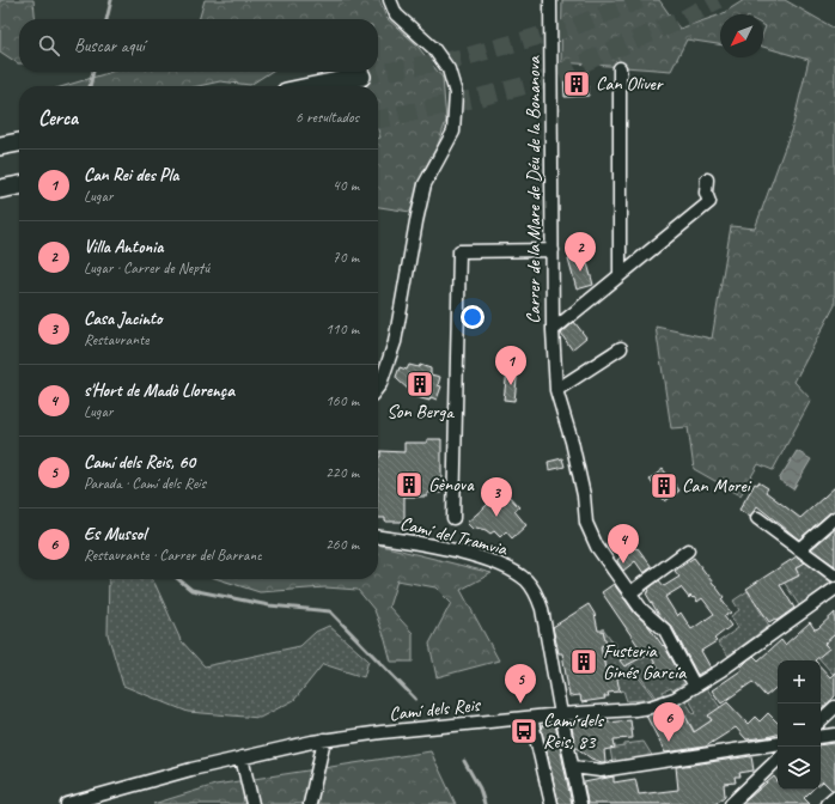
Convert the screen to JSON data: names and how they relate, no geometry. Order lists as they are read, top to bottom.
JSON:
{
  "streets": {
    "street": ["Carrer de la Mare de Déu de la Bonanova", "Camí del Tramvia", "Camí dels Reis"]
  },
  "crossings": [
    ["Carrer de la Mare de Déu de la Bonanova", "Camí dels Reis"],
    ["Camí del Tramvia", "Camí dels Reis"]
  ],
  "places": {
    "building": [
      "Can Oliver",
      "Son Berga",
      "Gènova",
      "Can Morei",
      "Fusteria Ginés García"
    ],
    "bus stop": ["Camí dels Reis, 83"]
  },
  "north": "bottom left",
  "page": {
    "search": "Buscar aquí",
    "heading": ["Cerca", "6 resultados"],
    "list": [
      {
        "mark": "1",
        "name": "Can Rei des Pla",
        "note": "Lugar",
        "value": "40 m"
      },
      {
        "mark": "2",
        "name": "Villa Antonia",
        "note": "Lugar · Carrer de Neptú",
        "value": "70 m"
      },
      {
        "mark": "3",
        "name": "Casa Jacinto",
        "note": "Restaurante",
        "value": "110 m"
      },
      {
        "mark": "4",
        "name": "s'Hort de Madò Llorença",
        "note": "Lugar",
        "value": "160 m"
      },
      {
        "mark": "5",
        "name": "Camí dels Reis, 60",
        "note": "Parada · Camí dels Reis",
        "value": "220 m"
      },
      {
        "mark": "6",
        "name": "Es Mussol",
        "note": "Restaurante · Carrer del Barranc",
        "value": "260 m"
      }
    ],
    "pins": [
      "2",
      "1",
      "3",
      "4",
      "5",
      "6"
    ],
    "map_buttons": ["+", "−"]
  }
}
